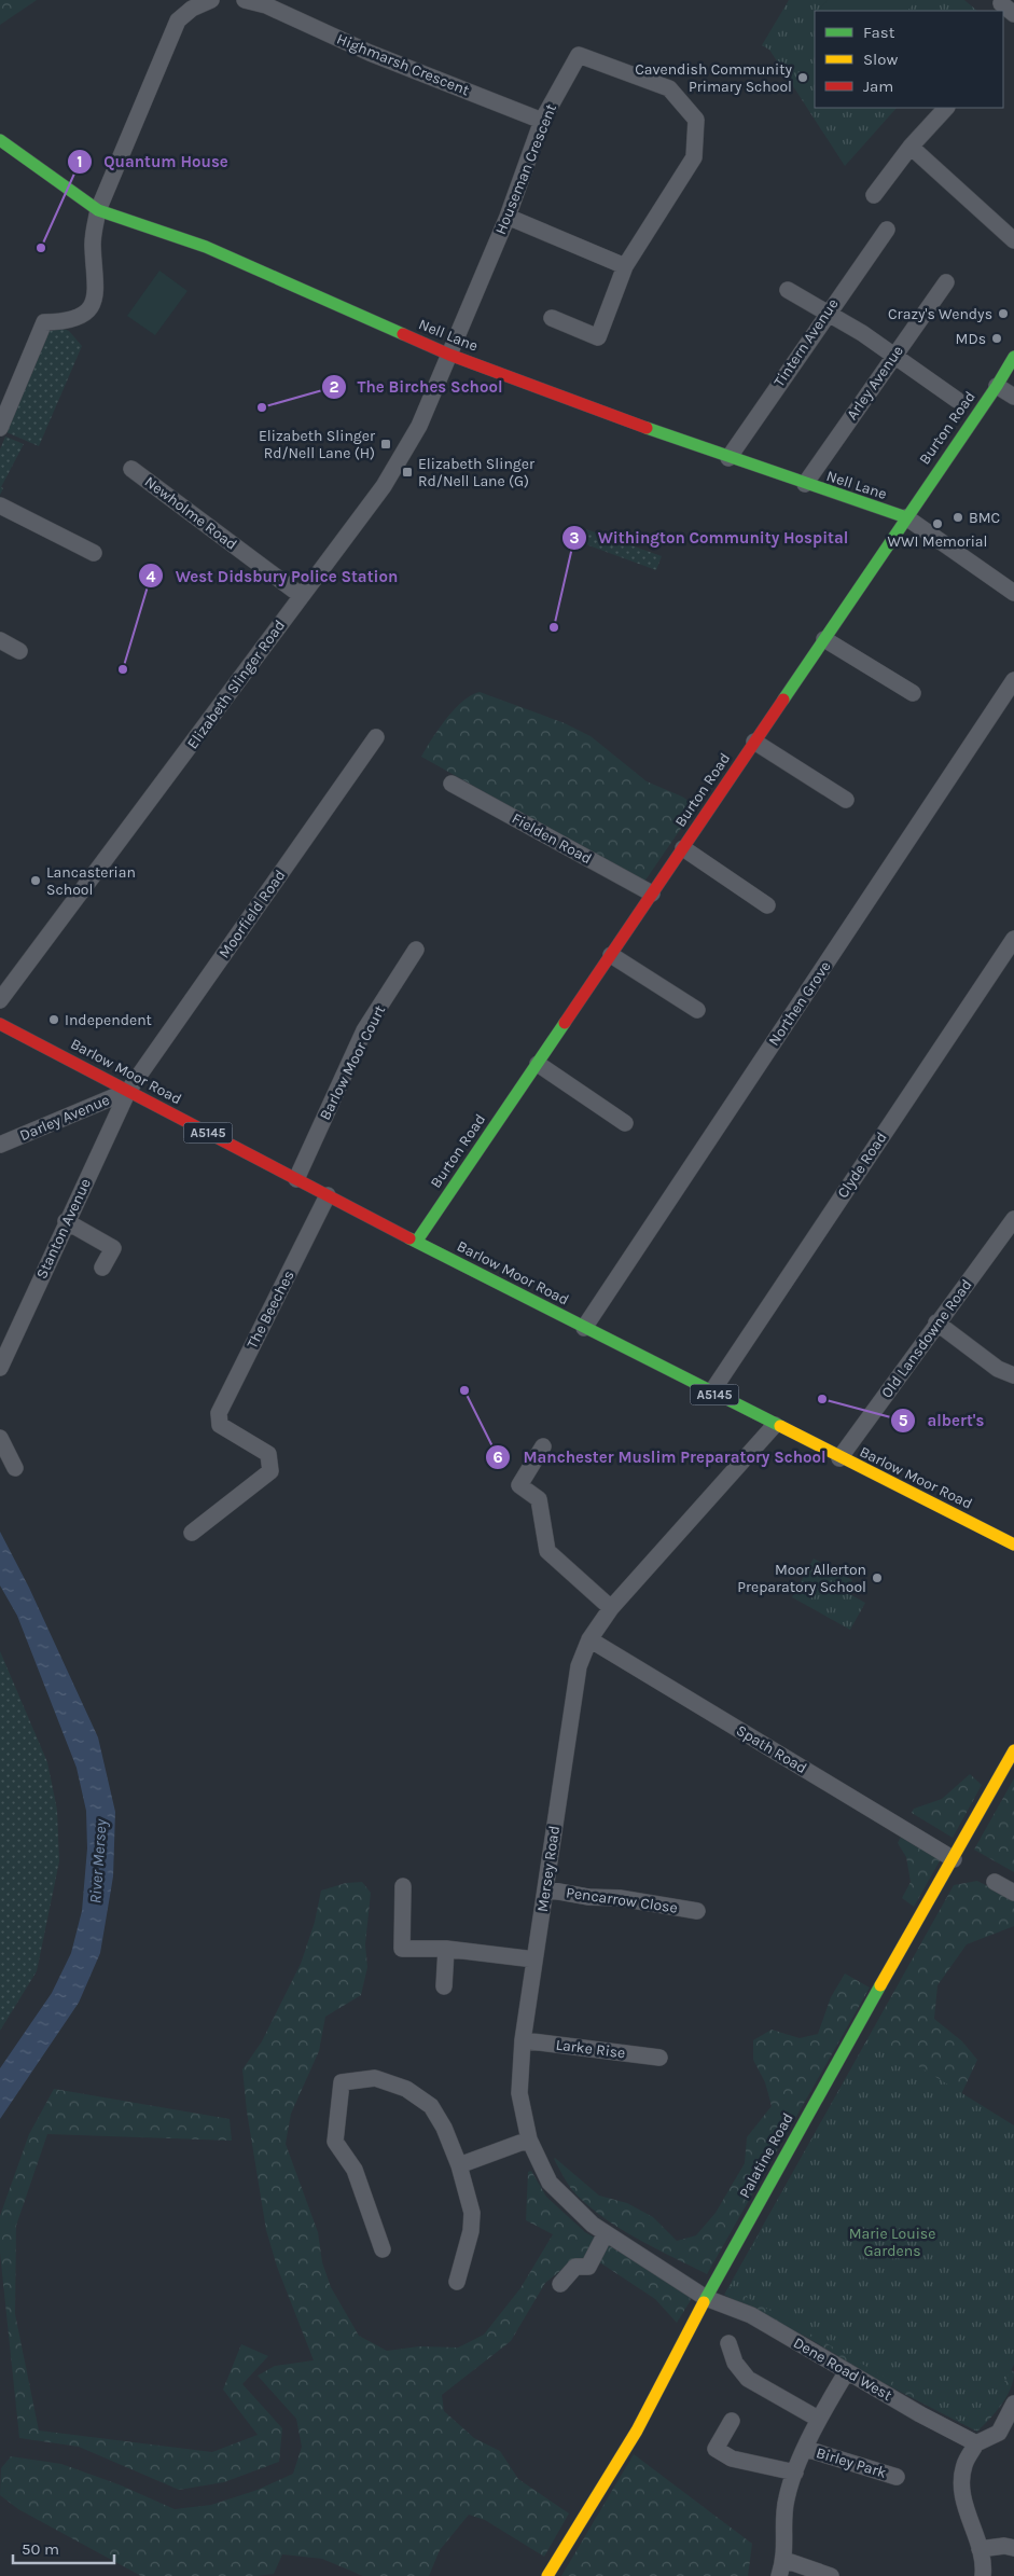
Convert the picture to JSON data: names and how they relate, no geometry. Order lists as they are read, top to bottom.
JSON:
{
  "streets": {
    "main road": [
      "Nell Lane",
      "Burton Road",
      "Barlow Moor Road",
      "A5145",
      "Palatine Road"
    ],
    "street": [
      "Highmarsh Crescent",
      "Houseman Crescent",
      "Tintern Avenue",
      "Arley Avenue",
      "Newholme Road",
      "Elizabeth Slinger Road",
      "Fielden Road",
      "Moorfield Road",
      "Northen Grove",
      "Barlow Moor Court",
      "Darley Avenue",
      "Clyde Road",
      "Stanton Avenue",
      "The Beeches",
      "Old Lansdowne Road",
      "Spath Road",
      "Mersey Road",
      "Pencarrow Close",
      "Larke Rise",
      "Dene Road West",
      "Birley Park"
    ]
  },
  "crossings": [
    ["Highmarsh Crescent", "Houseman Crescent"],
    ["Houseman Crescent", "Nell Lane"],
    ["Houseman Crescent", "Elizabeth Slinger Road"],
    ["Nell Lane", "Tintern Avenue"],
    ["Nell Lane", "Arley Avenue"],
    ["Nell Lane", "Burton Road"],
    ["Nell Lane", "Elizabeth Slinger Road"],
    ["Burton Road", "Fielden Road"],
    ["Burton Road", "Barlow Moor Road"],
    ["Newholme Road", "Elizabeth Slinger Road"],
    ["Moorfield Road", "Barlow Moor Road"],
    ["Moorfield Road", "Darley Avenue"],
    ["Moorfield Road", "Stanton Avenue"],
    ["Northen Grove", "Barlow Moor Road"],
    ["Barlow Moor Court", "Barlow Moor Road"],
    ["Barlow Moor Road", "Darley Avenue"],
    ["Barlow Moor Road", "Clyde Road"],
    ["Barlow Moor Road", "Stanton Avenue"],
    ["Barlow Moor Road", "The Beeches"],
    ["Barlow Moor Road", "Old Lansdowne Road"],
    ["Barlow Moor Road", "Mersey Road"],
    ["Darley Avenue", "Stanton Avenue"],
    ["Spath Road", "Mersey Road"],
    ["Spath Road", "Palatine Road"],
    ["Mersey Road", "Pencarrow Close"],
    ["Mersey Road", "Larke Rise"],
    ["Mersey Road", "Palatine Road"],
    ["Mersey Road", "Dene Road West"],
    ["Palatine Road", "Dene Road West"]
  ],
  "water": ["River Mersey"],
  "parks": ["Marie Louise Gardens"],
  "places": {
    "other": [
      "Cavendish Community Primary School",
      "Quantum House",
      "Crazy's Wendys",
      "MDs",
      "The Birches School",
      "BMC",
      "WWI Memorial",
      "Withington Community Hospital",
      "West Didsbury Police Station",
      "Lancasterian School",
      "Independent",
      "Manchester Muslim Preparatory School",
      "albert's",
      "Moor Allerton Preparatory School"
    ],
    "transit": ["Elizabeth Slinger Rd/Nell Lane (H)", "Elizabeth Slinger Rd/Nell Lane (G)"]
  },
  "legend": ["Fast", "Slow", "Jam"],
  "scale_bar": "50 m"
}
